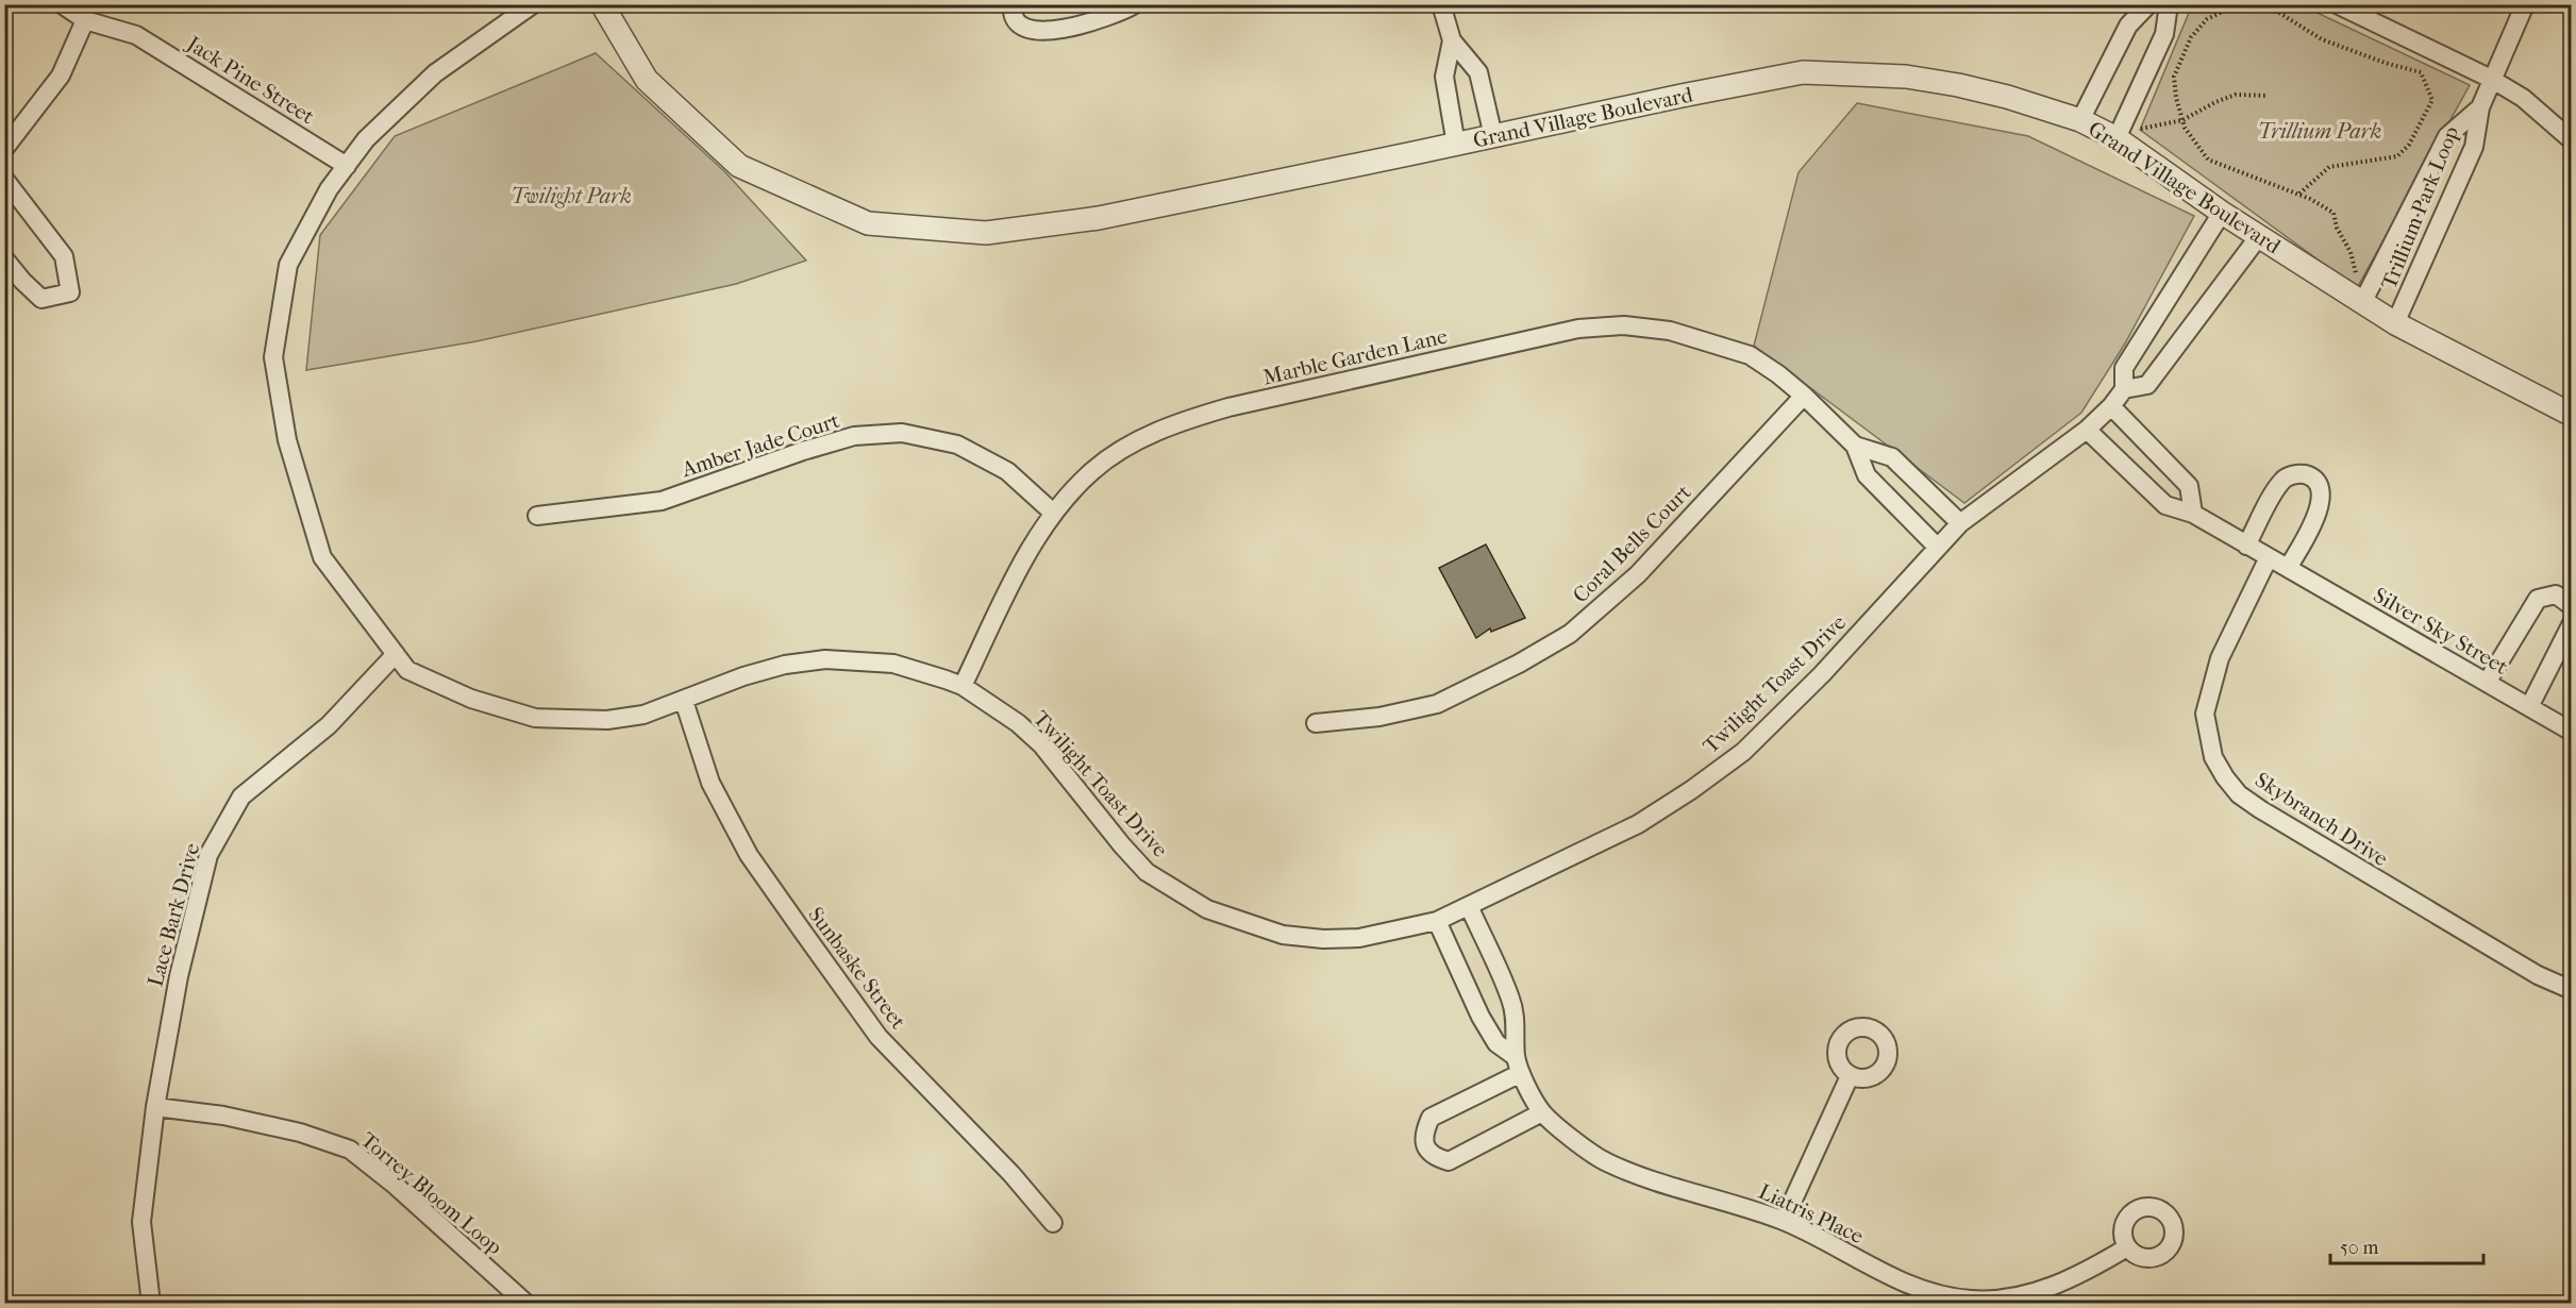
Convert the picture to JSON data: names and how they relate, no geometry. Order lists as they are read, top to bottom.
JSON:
{
  "streets": {
    "street": [
      "Jack Pine Street",
      "Grand Village Boulevard",
      "Trillium Park Loop",
      "Marble Garden Lane",
      "Amber Jade Court",
      "Coral Bells Court",
      "Silver Sky Street",
      "Twilight Toast Drive",
      "Skybranch Drive",
      "Lace Bark Drive",
      "Sunbaske Street",
      "Torrey Bloom Loop",
      "Liatris Place"
    ]
  },
  "crossings": [
    ["Jack Pine Street", "Twilight Toast Drive"],
    ["Grand Village Boulevard", "Trillium Park Loop"],
    ["Grand Village Boulevard", "Twilight Toast Drive"],
    ["Marble Garden Lane", "Amber Jade Court"],
    ["Marble Garden Lane", "Coral Bells Court"],
    ["Marble Garden Lane", "Twilight Toast Drive"],
    ["Silver Sky Street", "Twilight Toast Drive"],
    ["Silver Sky Street", "Skybranch Drive"],
    ["Twilight Toast Drive", "Lace Bark Drive"],
    ["Twilight Toast Drive", "Sunbaske Street"],
    ["Twilight Toast Drive", "Liatris Place"],
    ["Lace Bark Drive", "Torrey Bloom Loop"]
  ],
  "parks": ["Trillium Park", "Twilight Park"],
  "scale_bar": "50 m"
}
